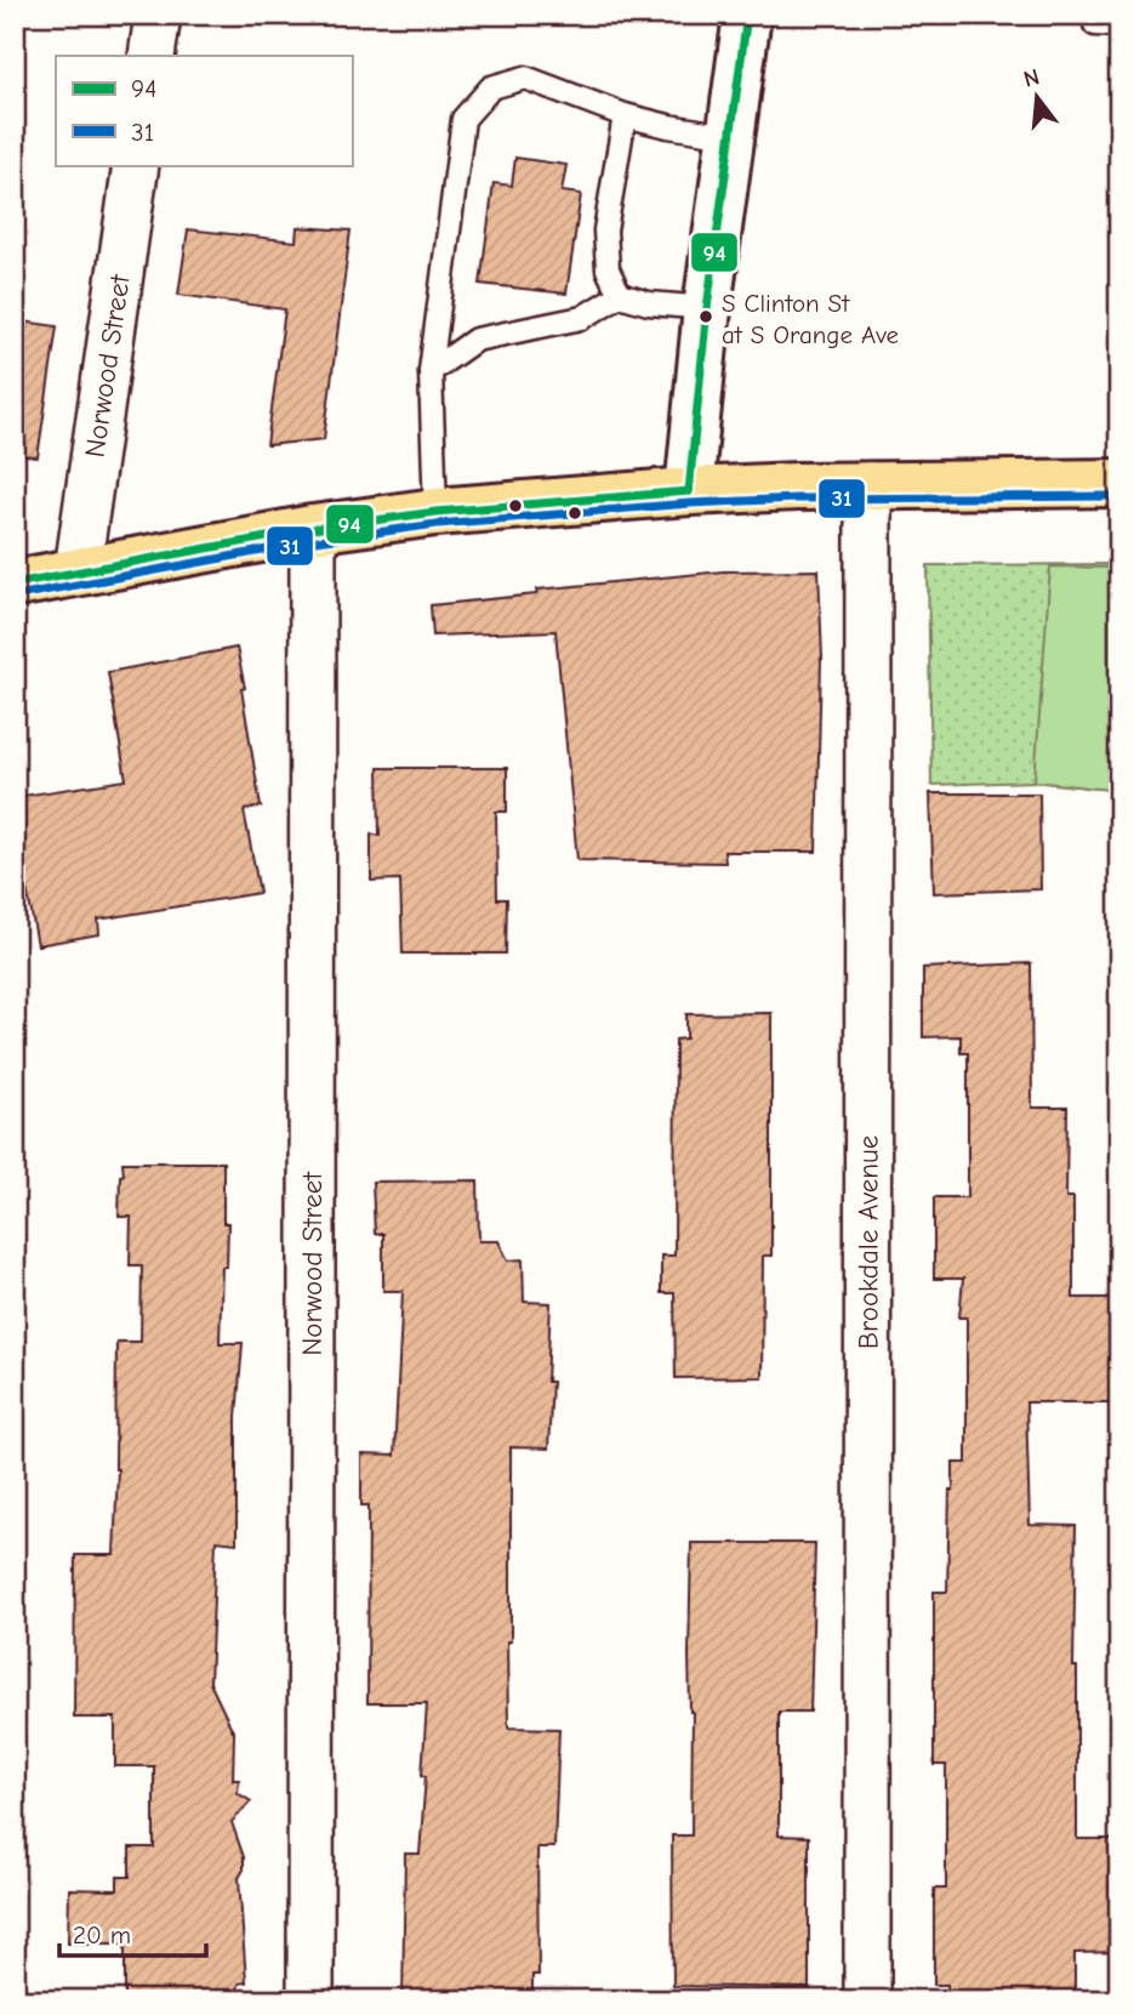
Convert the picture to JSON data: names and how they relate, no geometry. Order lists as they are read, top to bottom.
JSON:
{
  "streets": {
    "street": ["Norwood Street", "Brookdale Avenue"]
  },
  "places": ["S Clinton St at S Orange Ave"],
  "lines": ["transit line 94", "transit line 31"],
  "legend": ["94", "31"],
  "scale_bar": "20 m",
  "north": "top"
}
